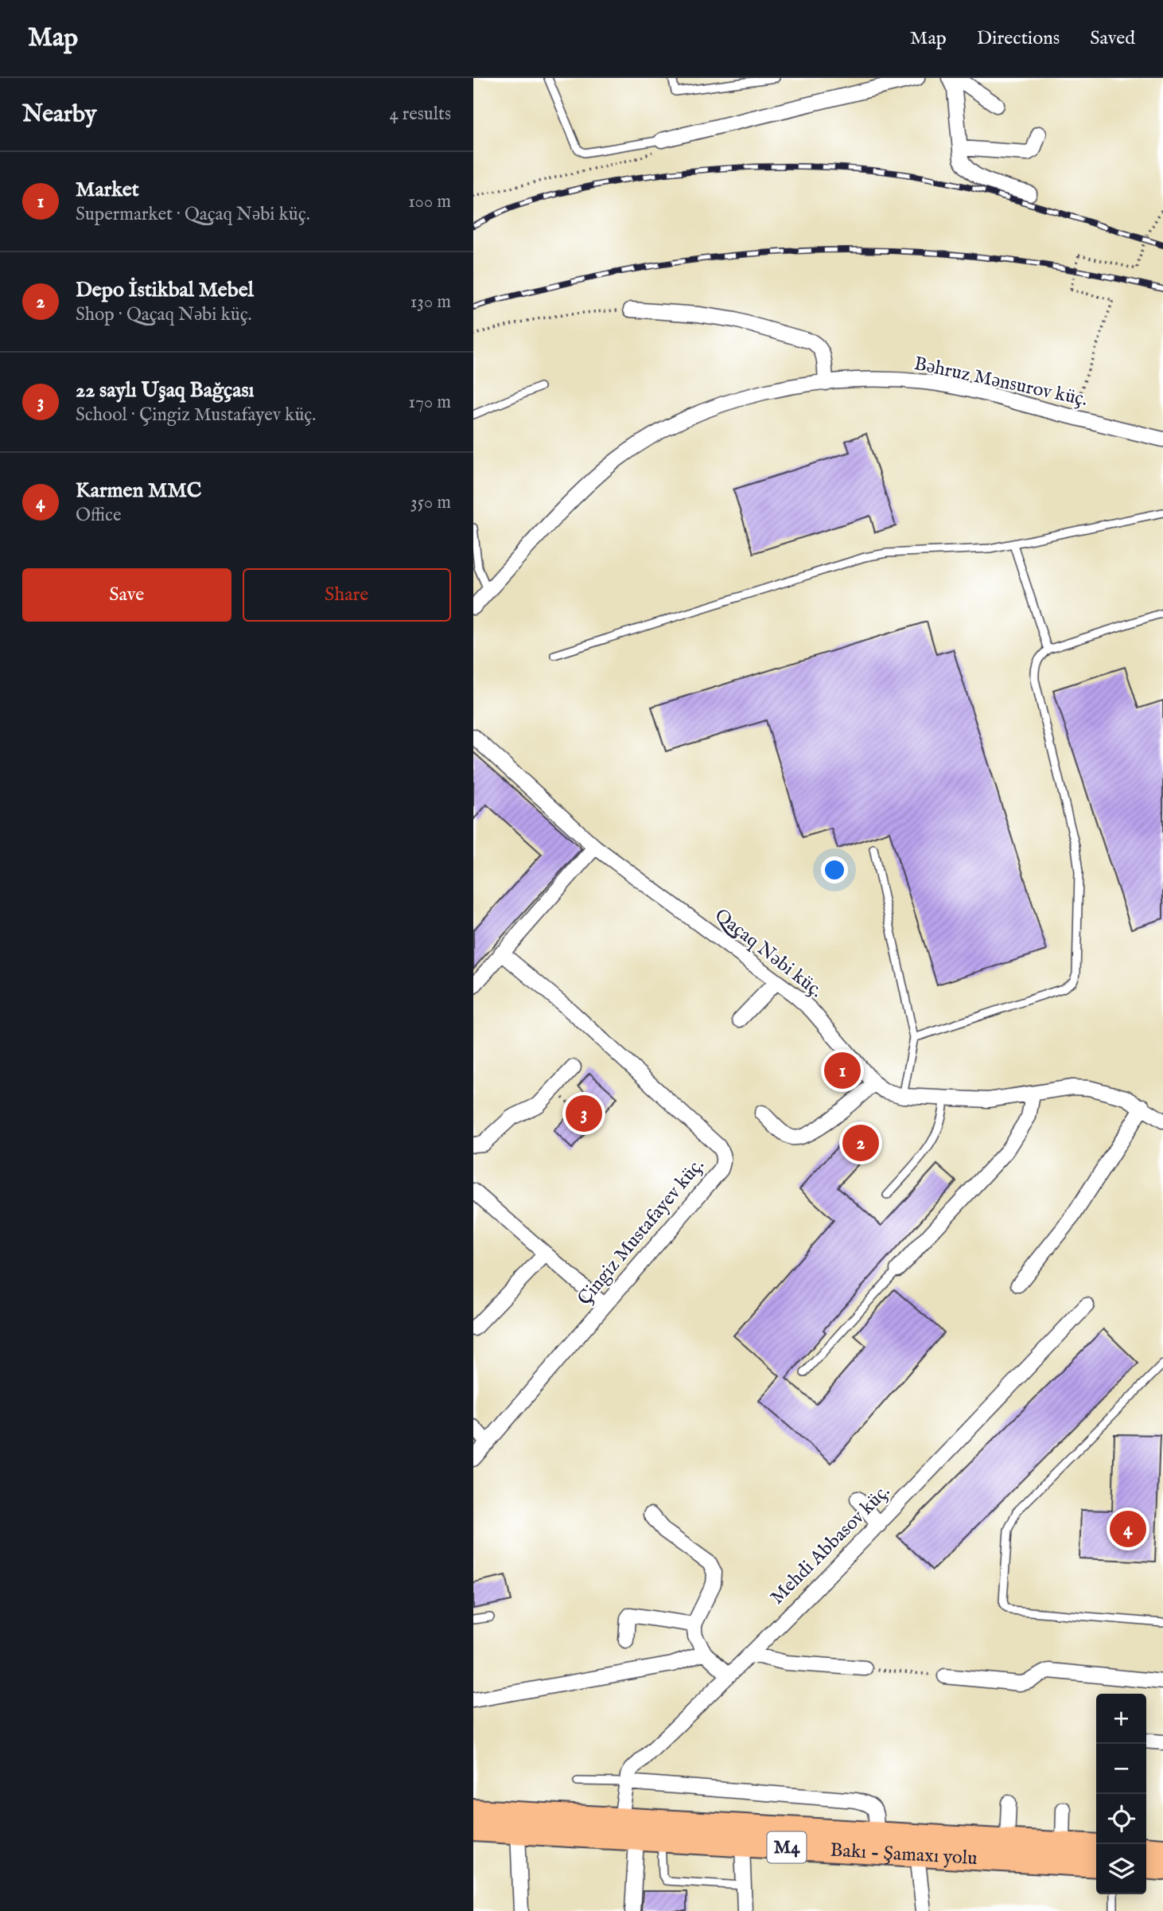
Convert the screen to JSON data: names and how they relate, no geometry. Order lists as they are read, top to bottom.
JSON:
{
  "streets": {
    "highway": ["M4", "Bakı - Şamaxı yolu"],
    "street": [
      "Bəhruz Mənsurov küç.",
      "Qaçaq Nəbi küç.",
      "Çingiz Mustafayev küç.",
      "Mehdi Abbasov küç."
    ]
  },
  "crossings": [
    ["Mehdi Abbasov küç.", "Bakı - Şamaxı yolu"]
  ],
  "page": {
    "header": "Map",
    "nav": ["Map", "Directions", "Saved"],
    "heading": ["Nearby", "4 results"],
    "list": [
      {
        "mark": "1",
        "name": "Market",
        "note": "Supermarket · Qaçaq Nəbi küç.",
        "value": "100 m"
      },
      {
        "mark": "2",
        "name": "Depo İstikbal Mebel",
        "note": "Shop · Qaçaq Nəbi küç.",
        "value": "130 m"
      },
      {
        "mark": "3",
        "name": "22 saylı Uşaq Bağçası",
        "note": "School · Çingiz Mustafayev küç.",
        "value": "170 m"
      },
      {
        "mark": "4",
        "name": "Karmen MMC",
        "note": "Office",
        "value": "350 m"
      }
    ],
    "buttons": ["Save", "Share"],
    "pins": [
      "1",
      "3",
      "2",
      "4"
    ],
    "map_buttons": ["+", "−"]
  }
}
